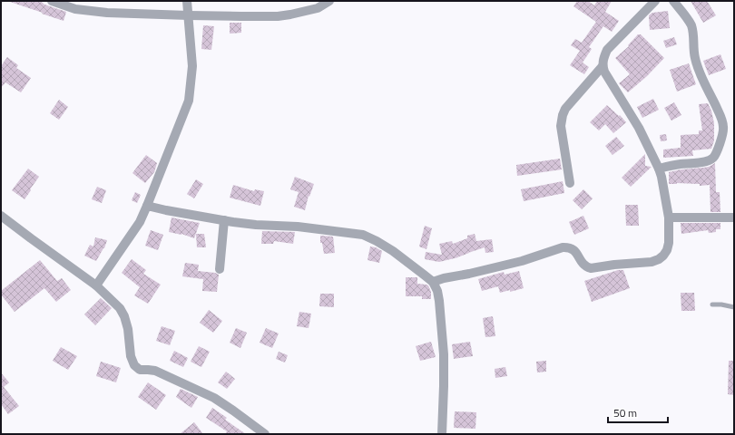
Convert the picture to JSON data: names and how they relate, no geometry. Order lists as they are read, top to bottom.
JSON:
{
  "scale_bar": "50 m"
}
